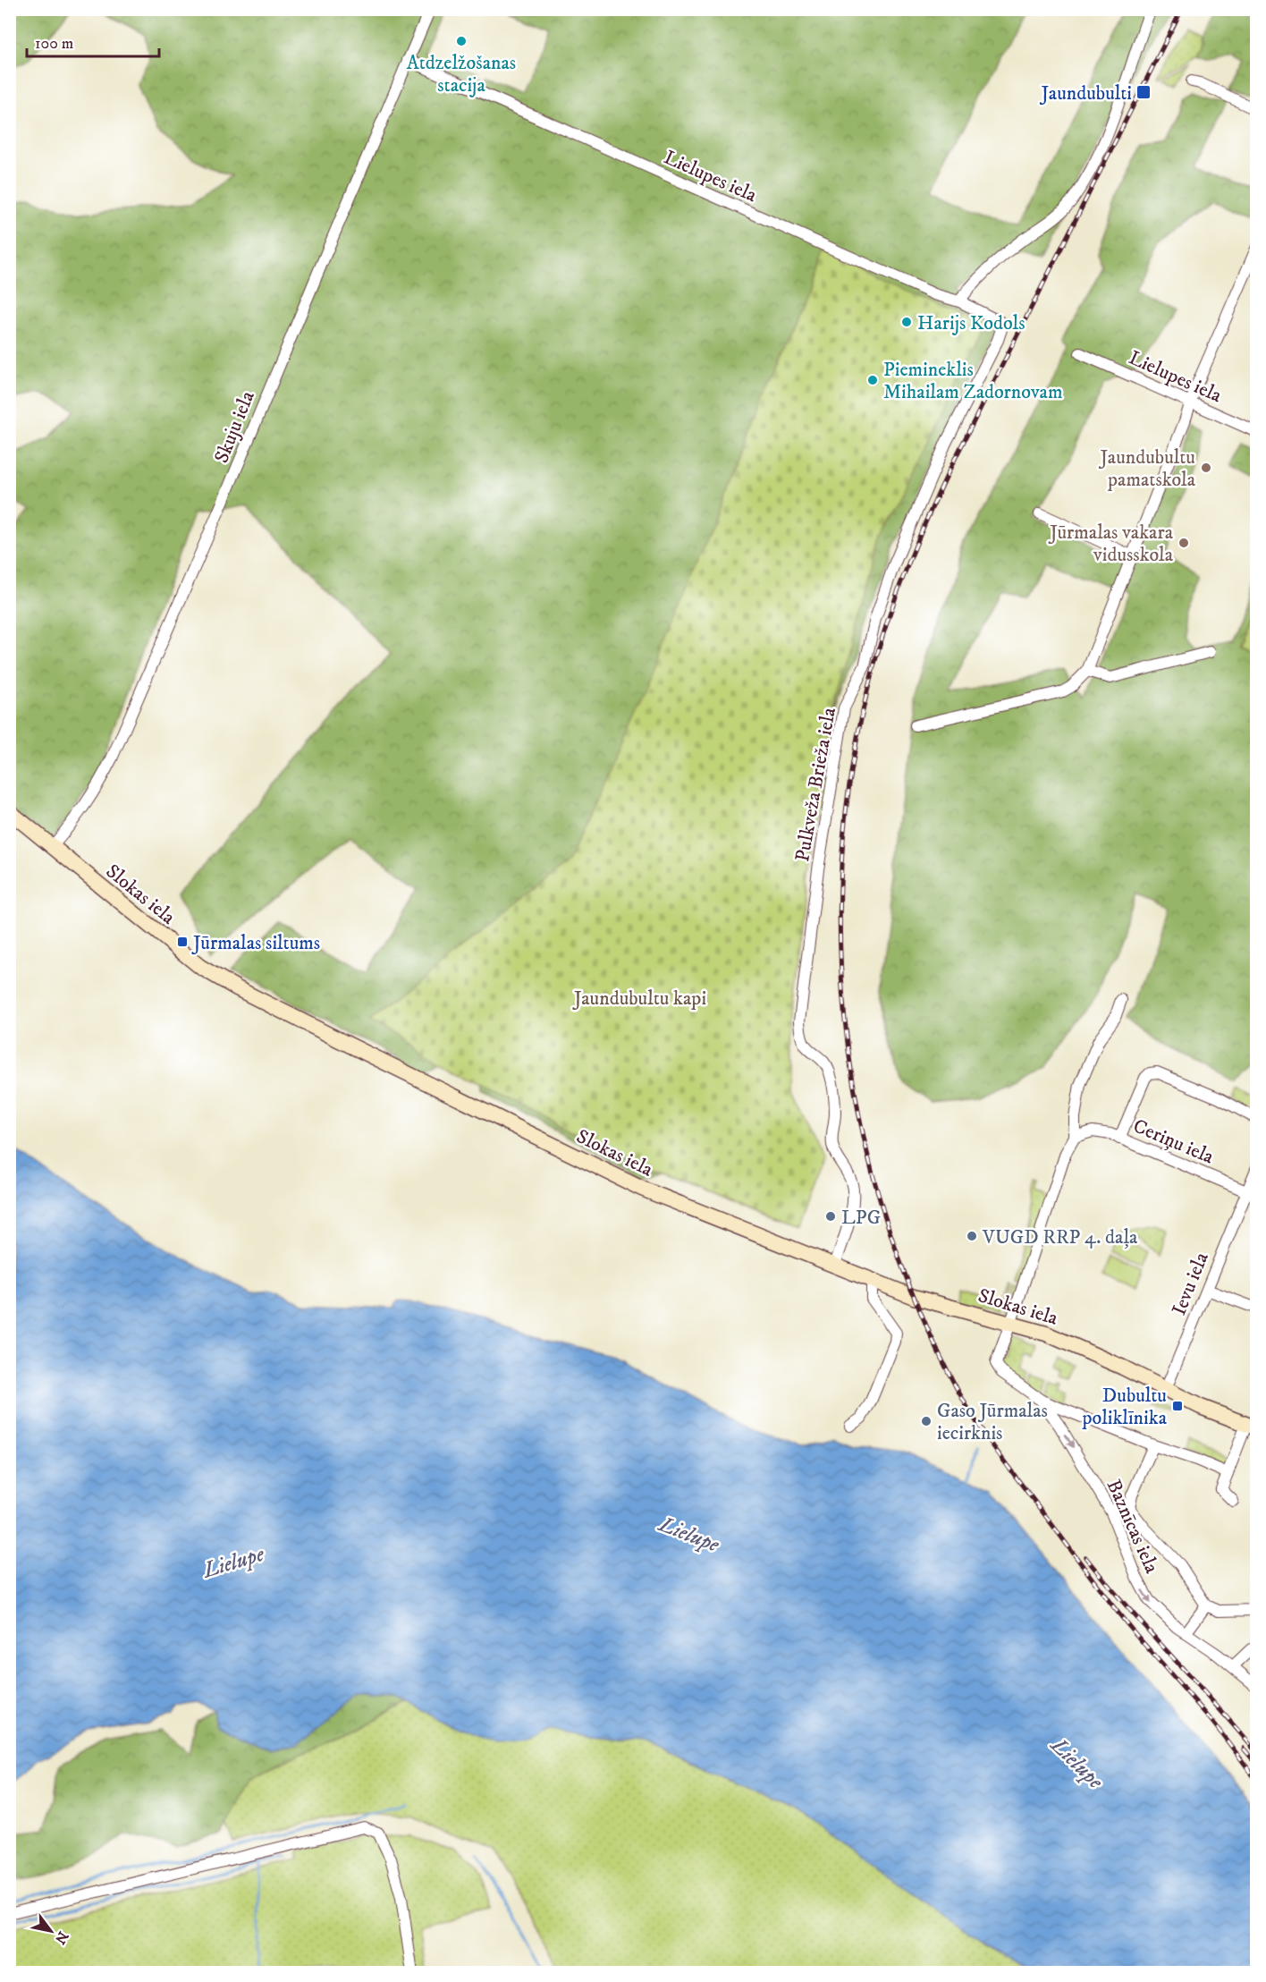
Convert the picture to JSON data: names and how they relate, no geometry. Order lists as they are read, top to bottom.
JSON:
{
  "streets": {
    "main road": ["Slokas iela"],
    "street": [
      "Lielupes iela",
      "Skuju iela",
      "Pulkveža Brieža iela",
      "Ceriņu iela",
      "Ievu iela",
      "Baznīcas iela"
    ]
  },
  "crossings": [
    ["Lielupes iela", "Skuju iela"],
    ["Lielupes iela", "Pulkveža Brieža iela"],
    ["Skuju iela", "Slokas iela"],
    ["Pulkveža Brieža iela", "Slokas iela"],
    ["Slokas iela", "Ievu iela"],
    ["Slokas iela", "Baznīcas iela"],
    ["Ceriņu iela", "Ievu iela"]
  ],
  "water": ["Lielupe"],
  "parks": ["Jaundubultu kapi"],
  "places": {
    "other": [
      "Atdzelžošanas stacija",
      "Harijs Kodols",
      "Piemineklis Mihailam Zadornovam",
      "Jaundubultu pamatskola",
      "Jūrmalas vakara vidusskola",
      "LPG",
      "VUGD RRP 4. daļa",
      "Gaso Jūrmalas iecirknis"
    ],
    "transit": ["Jaundubulti", "Jūrmalas siltums", "Dubultu poliklīnika"]
  },
  "scale_bar": "100 m",
  "north": "bottom right"
}
